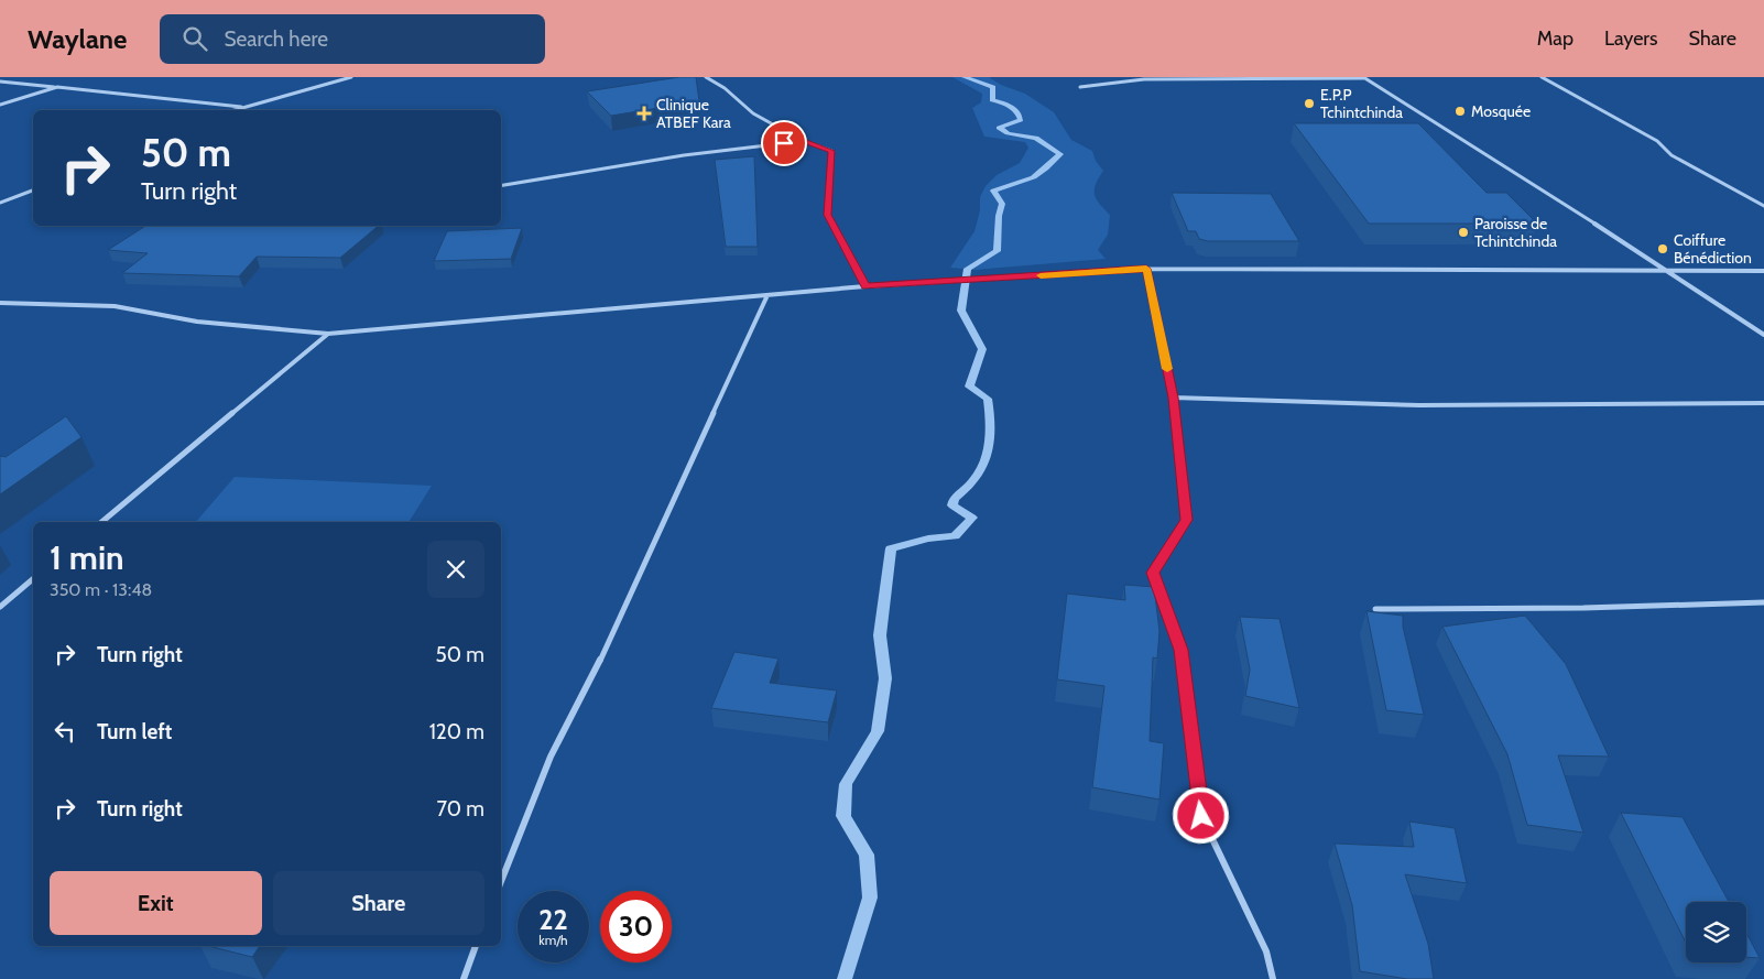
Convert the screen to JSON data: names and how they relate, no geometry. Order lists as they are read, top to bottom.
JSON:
{
  "places": {
    "other": [
      "E.P.P Tchintchinda",
      "Mosquée",
      "Paroisse de Tchintchinda",
      "Coiffure Bénédiction"
    ],
    "health": ["Clinique ATBEF Kara"]
  },
  "page": {
    "header": "Waylane",
    "search": "Search here",
    "nav": ["Map", "Layers", "Share"],
    "turn": ["50 m", "Turn right"],
    "heading": ["1 min", "350 m · 13:48"],
    "list": [
      {
        "name": "Turn right",
        "value": "50 m"
      },
      {
        "name": "Turn left",
        "value": "120 m"
      },
      {
        "name": "Turn right",
        "value": "70 m"
      }
    ],
    "buttons": ["Exit", "Share"],
    "speed": "22 km/h",
    "limit": "30"
  }
}
